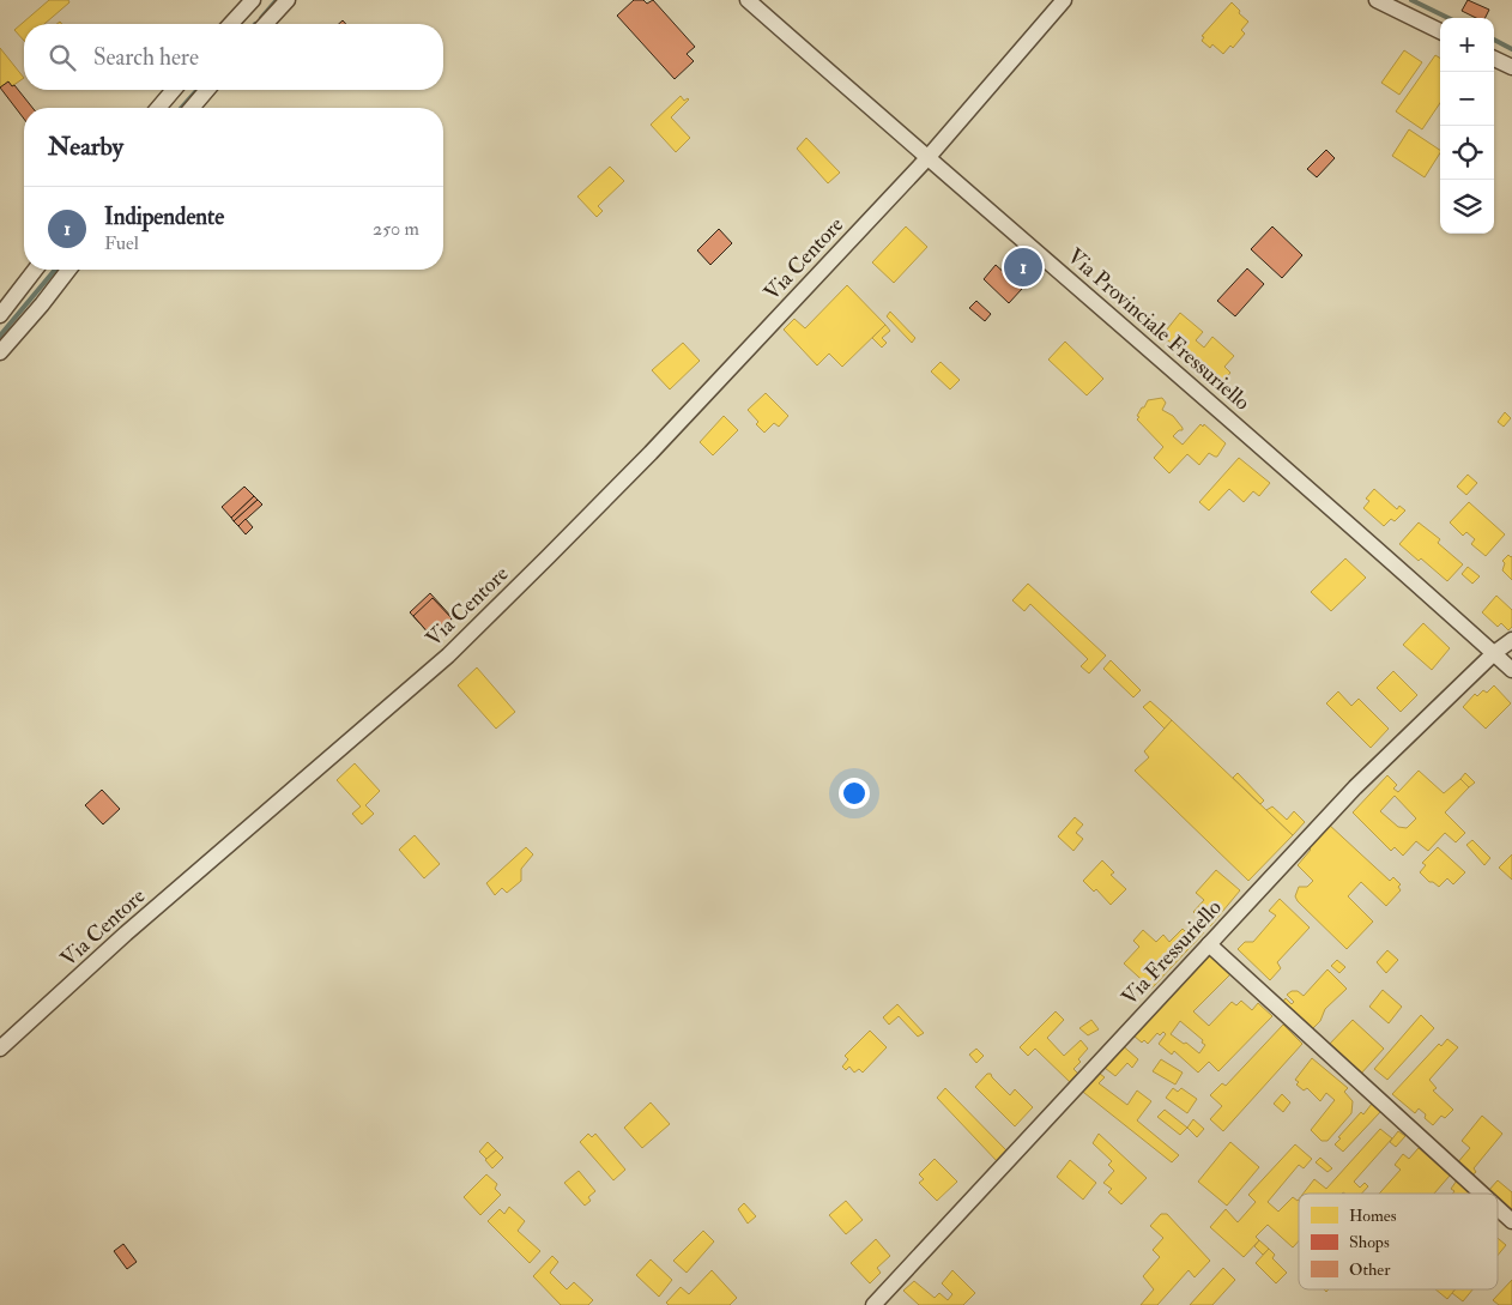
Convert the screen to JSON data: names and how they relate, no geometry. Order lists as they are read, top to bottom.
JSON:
{
  "streets": {
    "street": ["Via Centore", "Via Provinciale Fressuriello", "Via Fressuriello"]
  },
  "crossings": [
    ["Via Centore", "Via Provinciale Fressuriello"],
    ["Via Provinciale Fressuriello", "Via Fressuriello"]
  ],
  "legend": ["Homes", "Shops", "Other"],
  "page": {
    "map_buttons": ["+", "−"],
    "search": "Search here",
    "heading": "Nearby",
    "list": [
      {
        "mark": "1",
        "name": "Indipendente",
        "note": "Fuel",
        "value": "250 m"
      }
    ],
    "pins": "1"
  }
}
